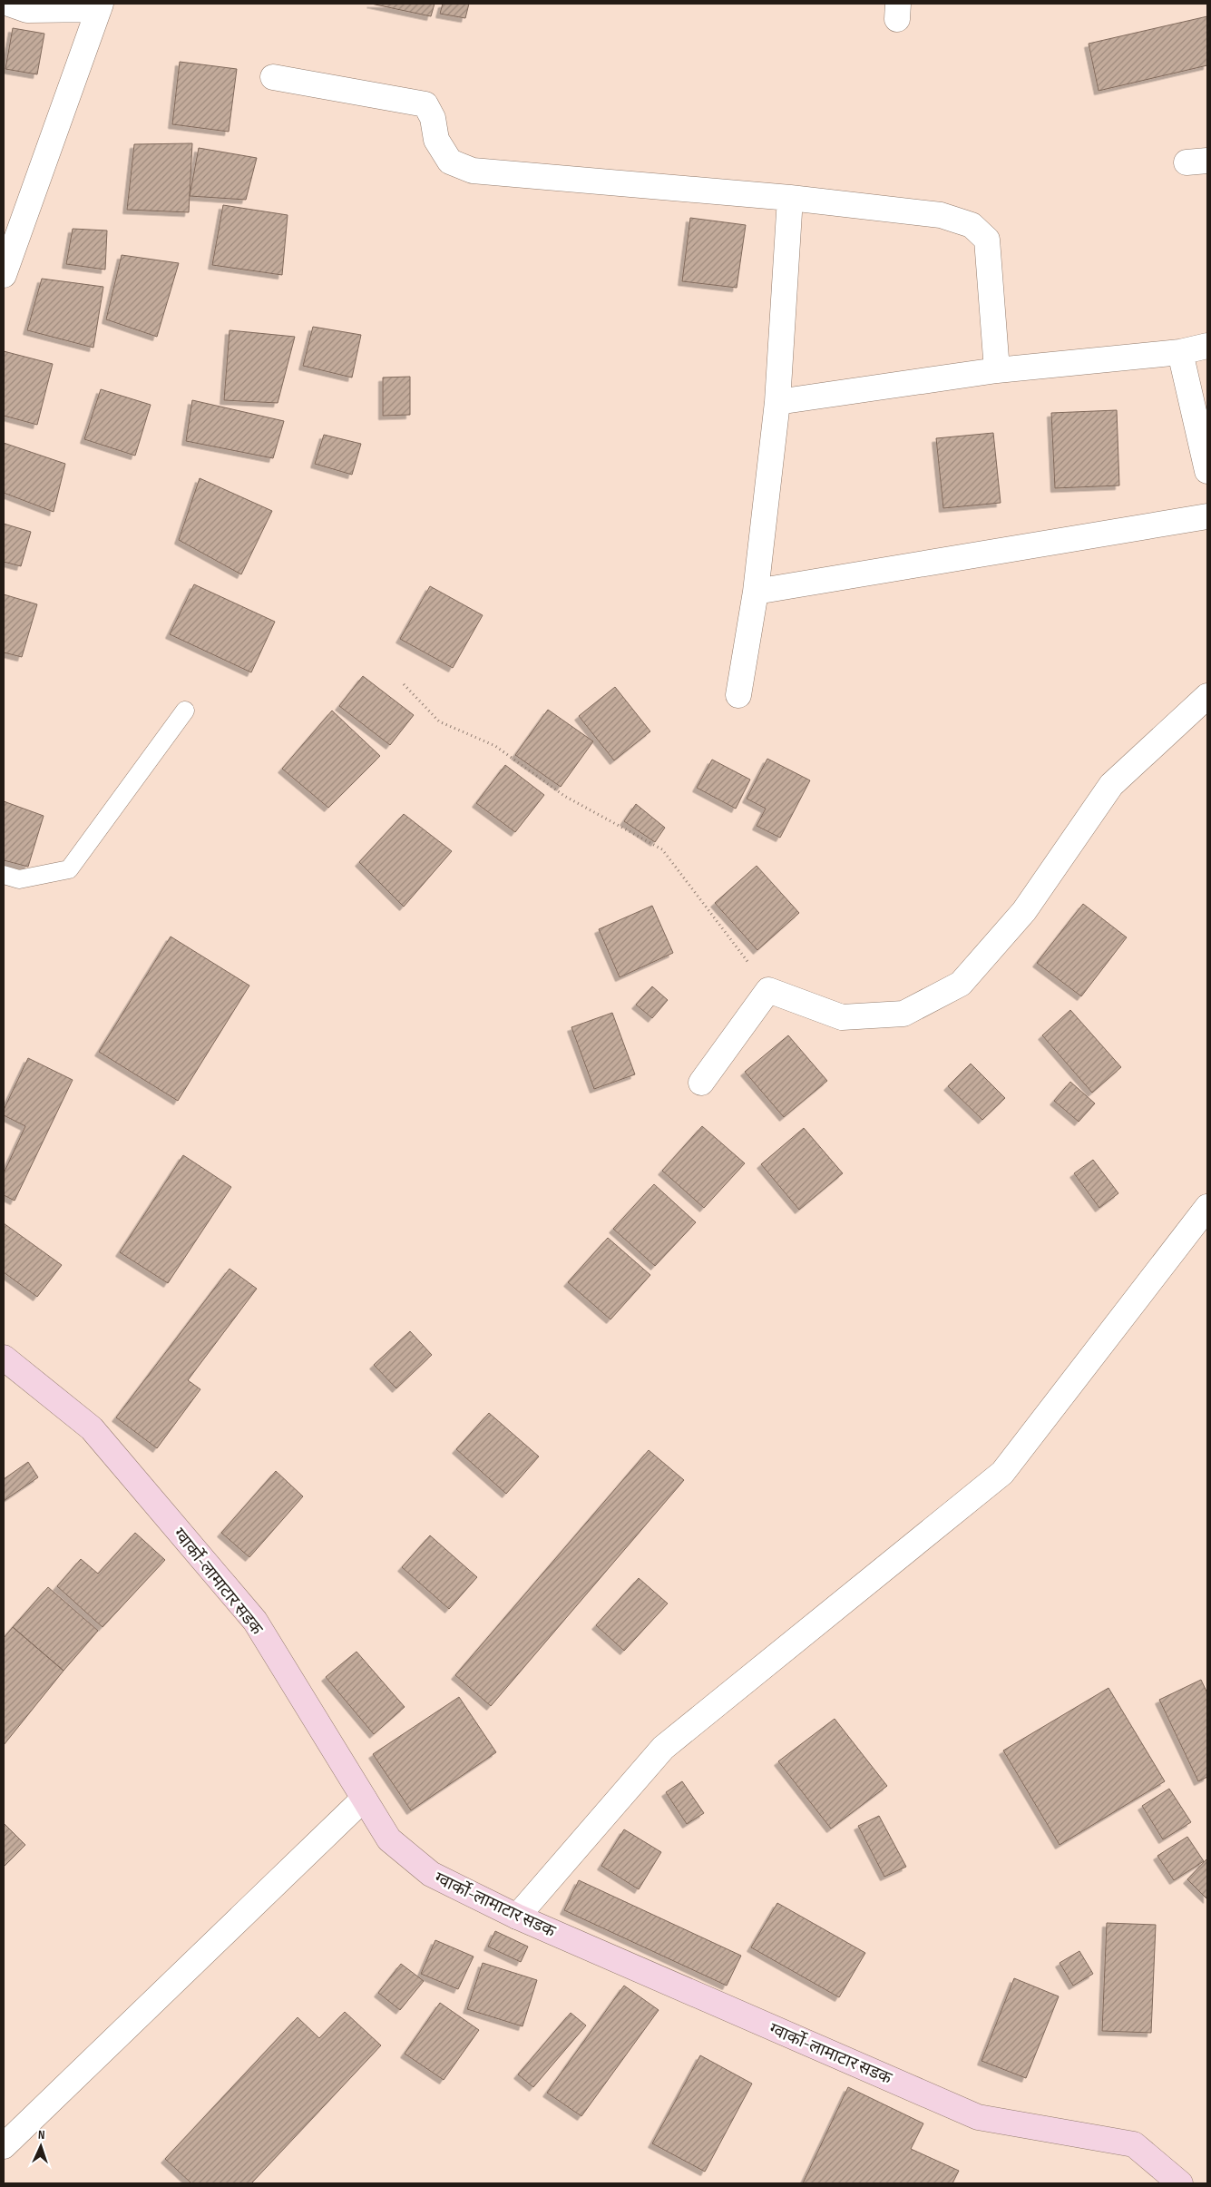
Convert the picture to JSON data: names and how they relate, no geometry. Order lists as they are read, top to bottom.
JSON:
{
  "streets": {
    "main road": ["ग्वार्को-लामाटार सडक"]
  },
  "north": "top"
}
